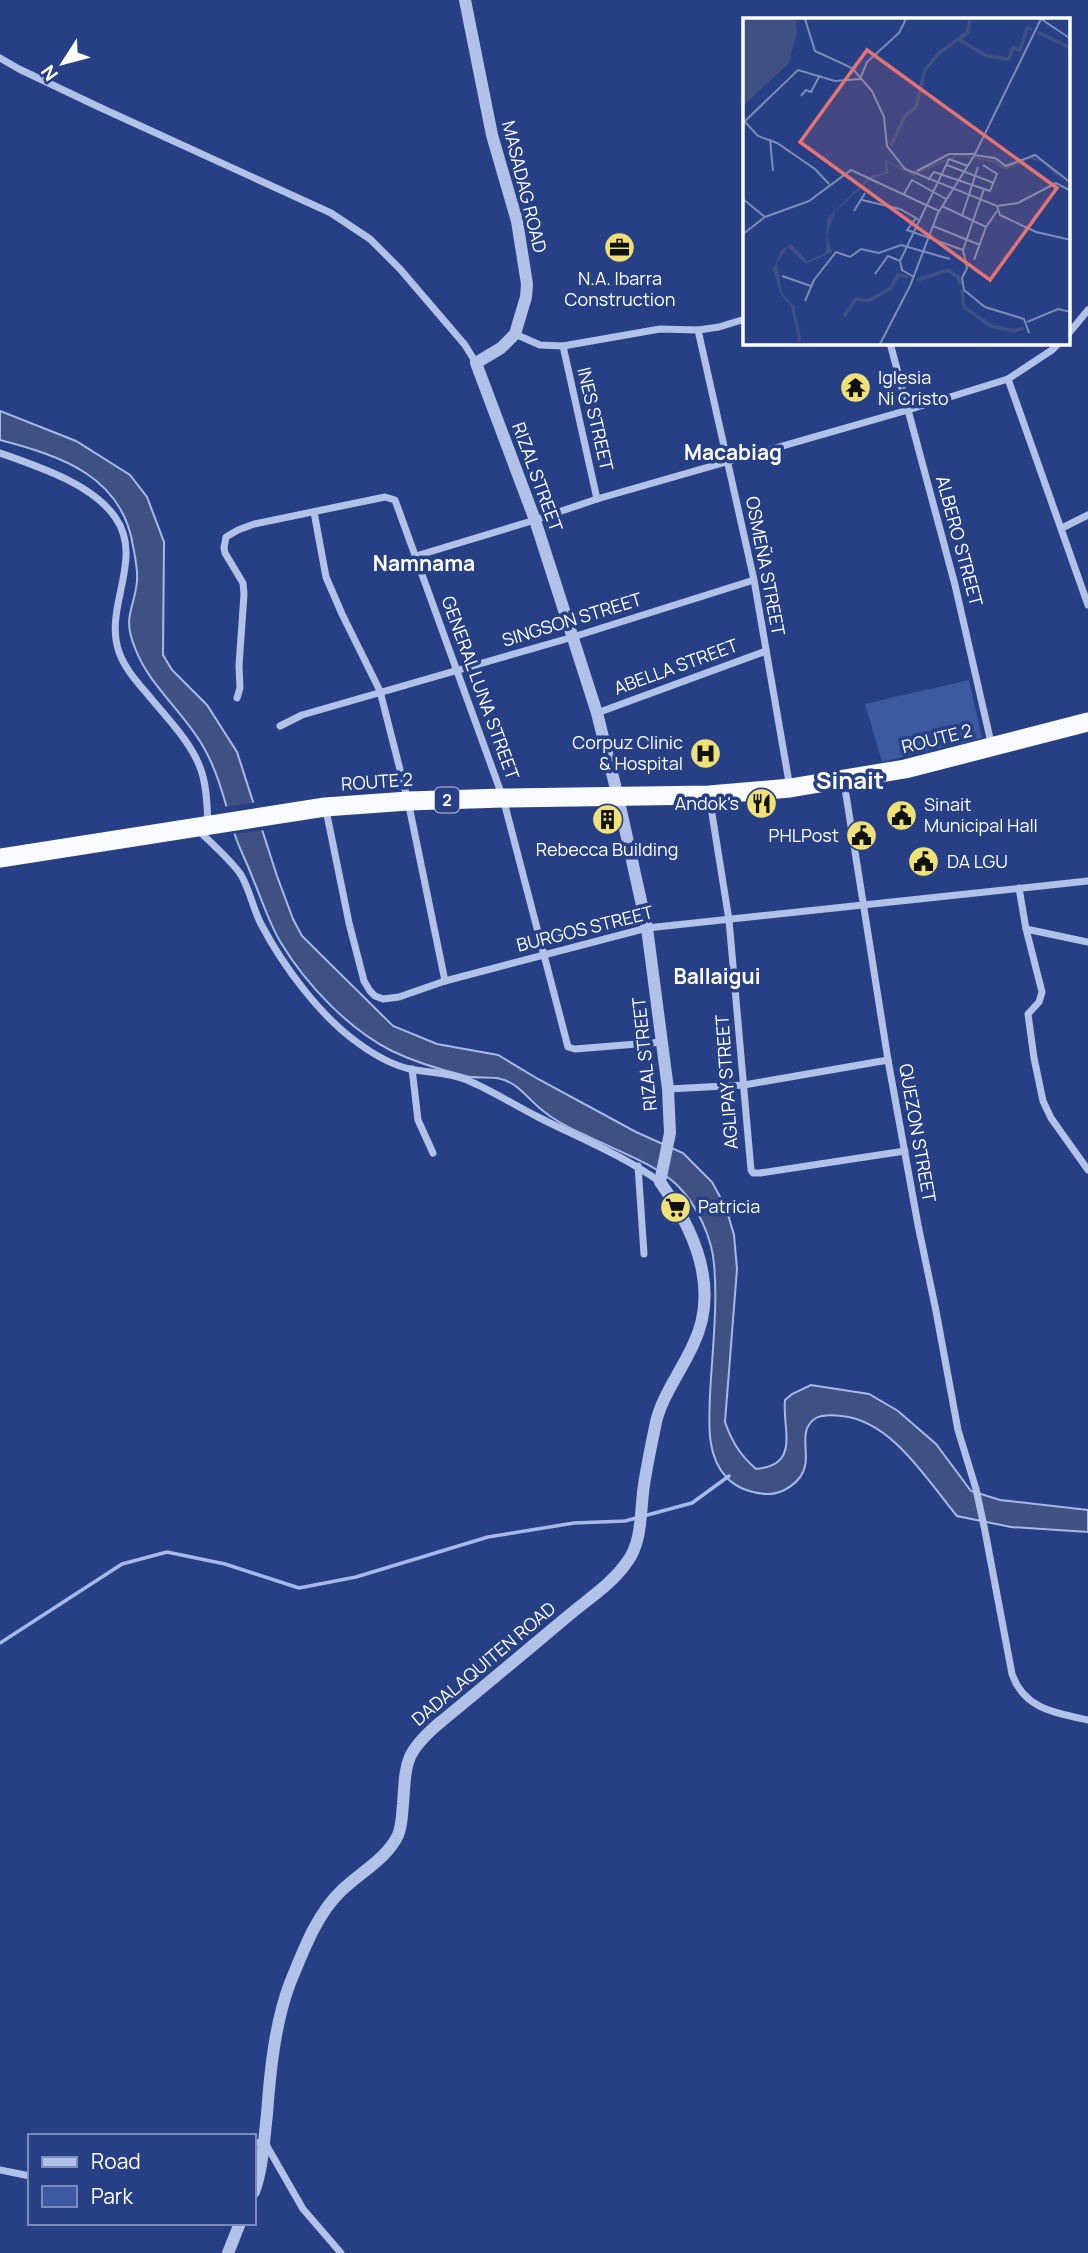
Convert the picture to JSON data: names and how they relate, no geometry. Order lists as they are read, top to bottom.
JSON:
{
  "streets": {
    "highway": ["ROUTE 2", "2"],
    "street": [
      "MASADAG ROAD",
      "INES STREET",
      "RIZAL STREET",
      "ALBERO STREET",
      "OSMEÑA STREET",
      "SINGSON STREET",
      "ABELLA STREET",
      "GENERAL LUNA STREET",
      "BURGOS STREET",
      "AGLIPAY STREET",
      "QUEZON STREET",
      "DADALAQUITEN ROAD"
    ]
  },
  "crossings": [
    ["RIZAL STREET", "SINGSON STREET"],
    ["RIZAL STREET", "ABELLA STREET"],
    ["RIZAL STREET", "GENERAL LUNA STREET"],
    ["RIZAL STREET", "ROUTE 2"],
    ["RIZAL STREET", "BURGOS STREET"],
    ["RIZAL STREET", "DADALAQUITEN ROAD"],
    ["ALBERO STREET", "ROUTE 2"],
    ["OSMEÑA STREET", "SINGSON STREET"],
    ["OSMEÑA STREET", "ABELLA STREET"],
    ["OSMEÑA STREET", "ROUTE 2"],
    ["SINGSON STREET", "GENERAL LUNA STREET"],
    ["GENERAL LUNA STREET", "ROUTE 2"],
    ["GENERAL LUNA STREET", "BURGOS STREET"],
    ["ROUTE 2", "BURGOS STREET"],
    ["ROUTE 2", "AGLIPAY STREET"],
    ["ROUTE 2", "QUEZON STREET"],
    ["BURGOS STREET", "AGLIPAY STREET"],
    ["BURGOS STREET", "QUEZON STREET"],
    ["AGLIPAY STREET", "QUEZON STREET"]
  ],
  "districts": [
    "Macabiag",
    "Namnama",
    "Sinait",
    "Ballaigui"
  ],
  "places": {
    "office": ["N.A. Ibarra Construction"],
    "temple": ["Iglesia Ni Cristo"],
    "hospital": ["Corpuz Clinic & Hospital"],
    "restaurant": ["Andok's"],
    "public building": ["Sinait Municipal Hall", "PHLPost", "DA LGU"],
    "building": ["Rebecca Building"],
    "supermarket": ["Patricia"]
  },
  "legend": ["Road", "Park"],
  "north": "bottom left"
}
